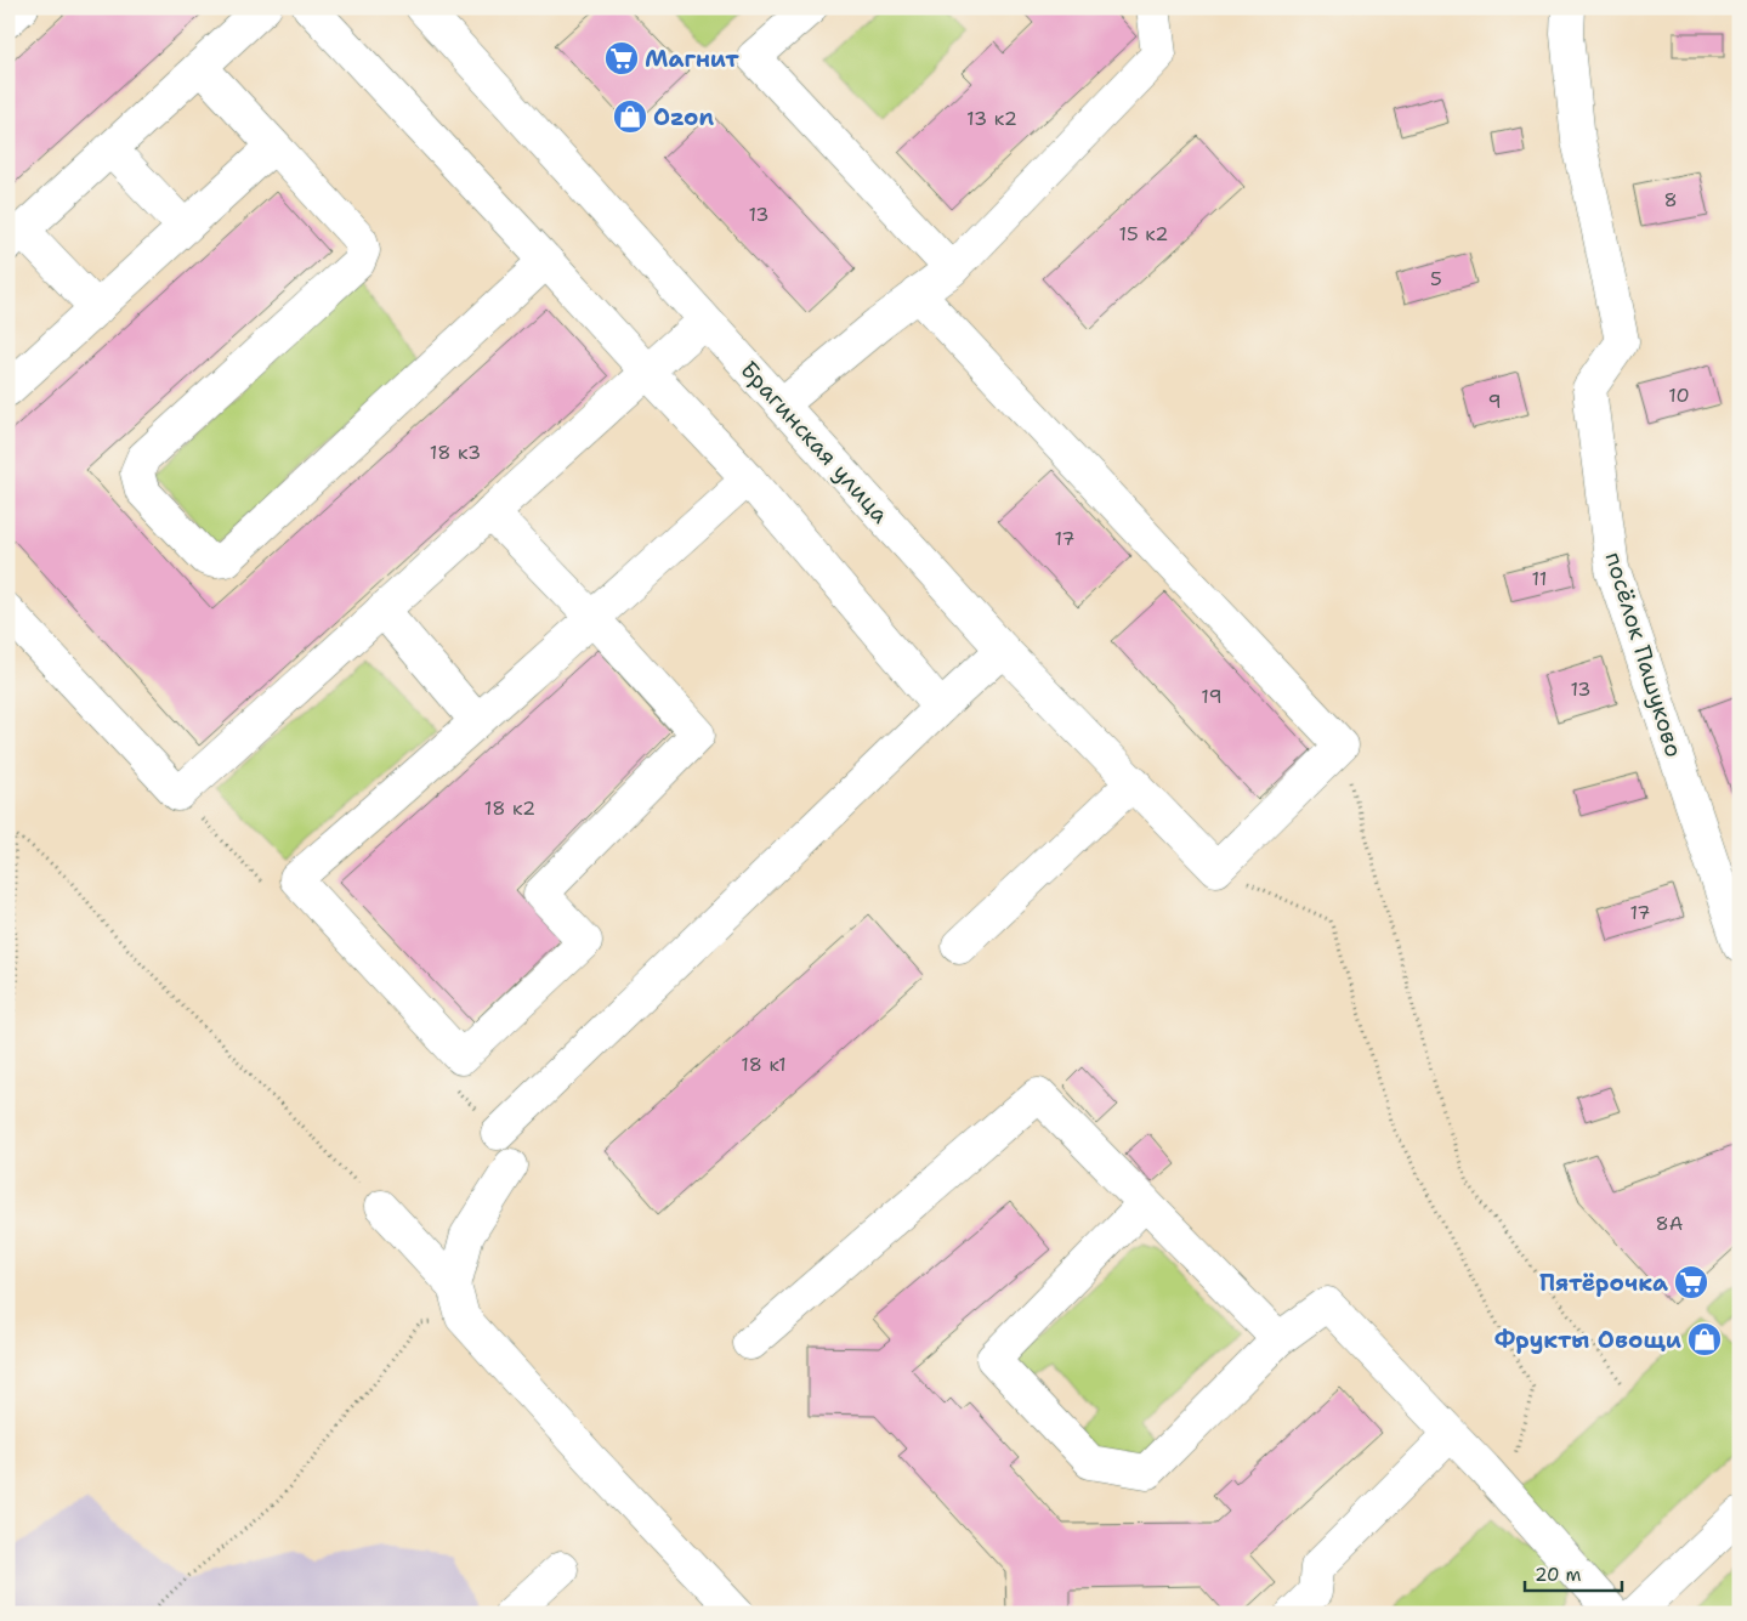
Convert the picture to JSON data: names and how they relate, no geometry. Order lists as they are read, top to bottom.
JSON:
{
  "streets": {
    "street": ["Брагинская улица", "посёлок Пашуково"]
  },
  "places": {
    "supermarket": ["Магнит", "Пятёрочка"],
    "shop": ["Ozon", "Фрукты Овощи"]
  },
  "house_numbers": [
    "13 к2",
    "8",
    "13",
    "15 к2",
    "5",
    "10",
    "9",
    "18 к3",
    "17",
    "11",
    "13",
    "19",
    "18 к2",
    "17",
    "18 к1",
    "8А"
  ],
  "scale_bar": "20 m"
}
